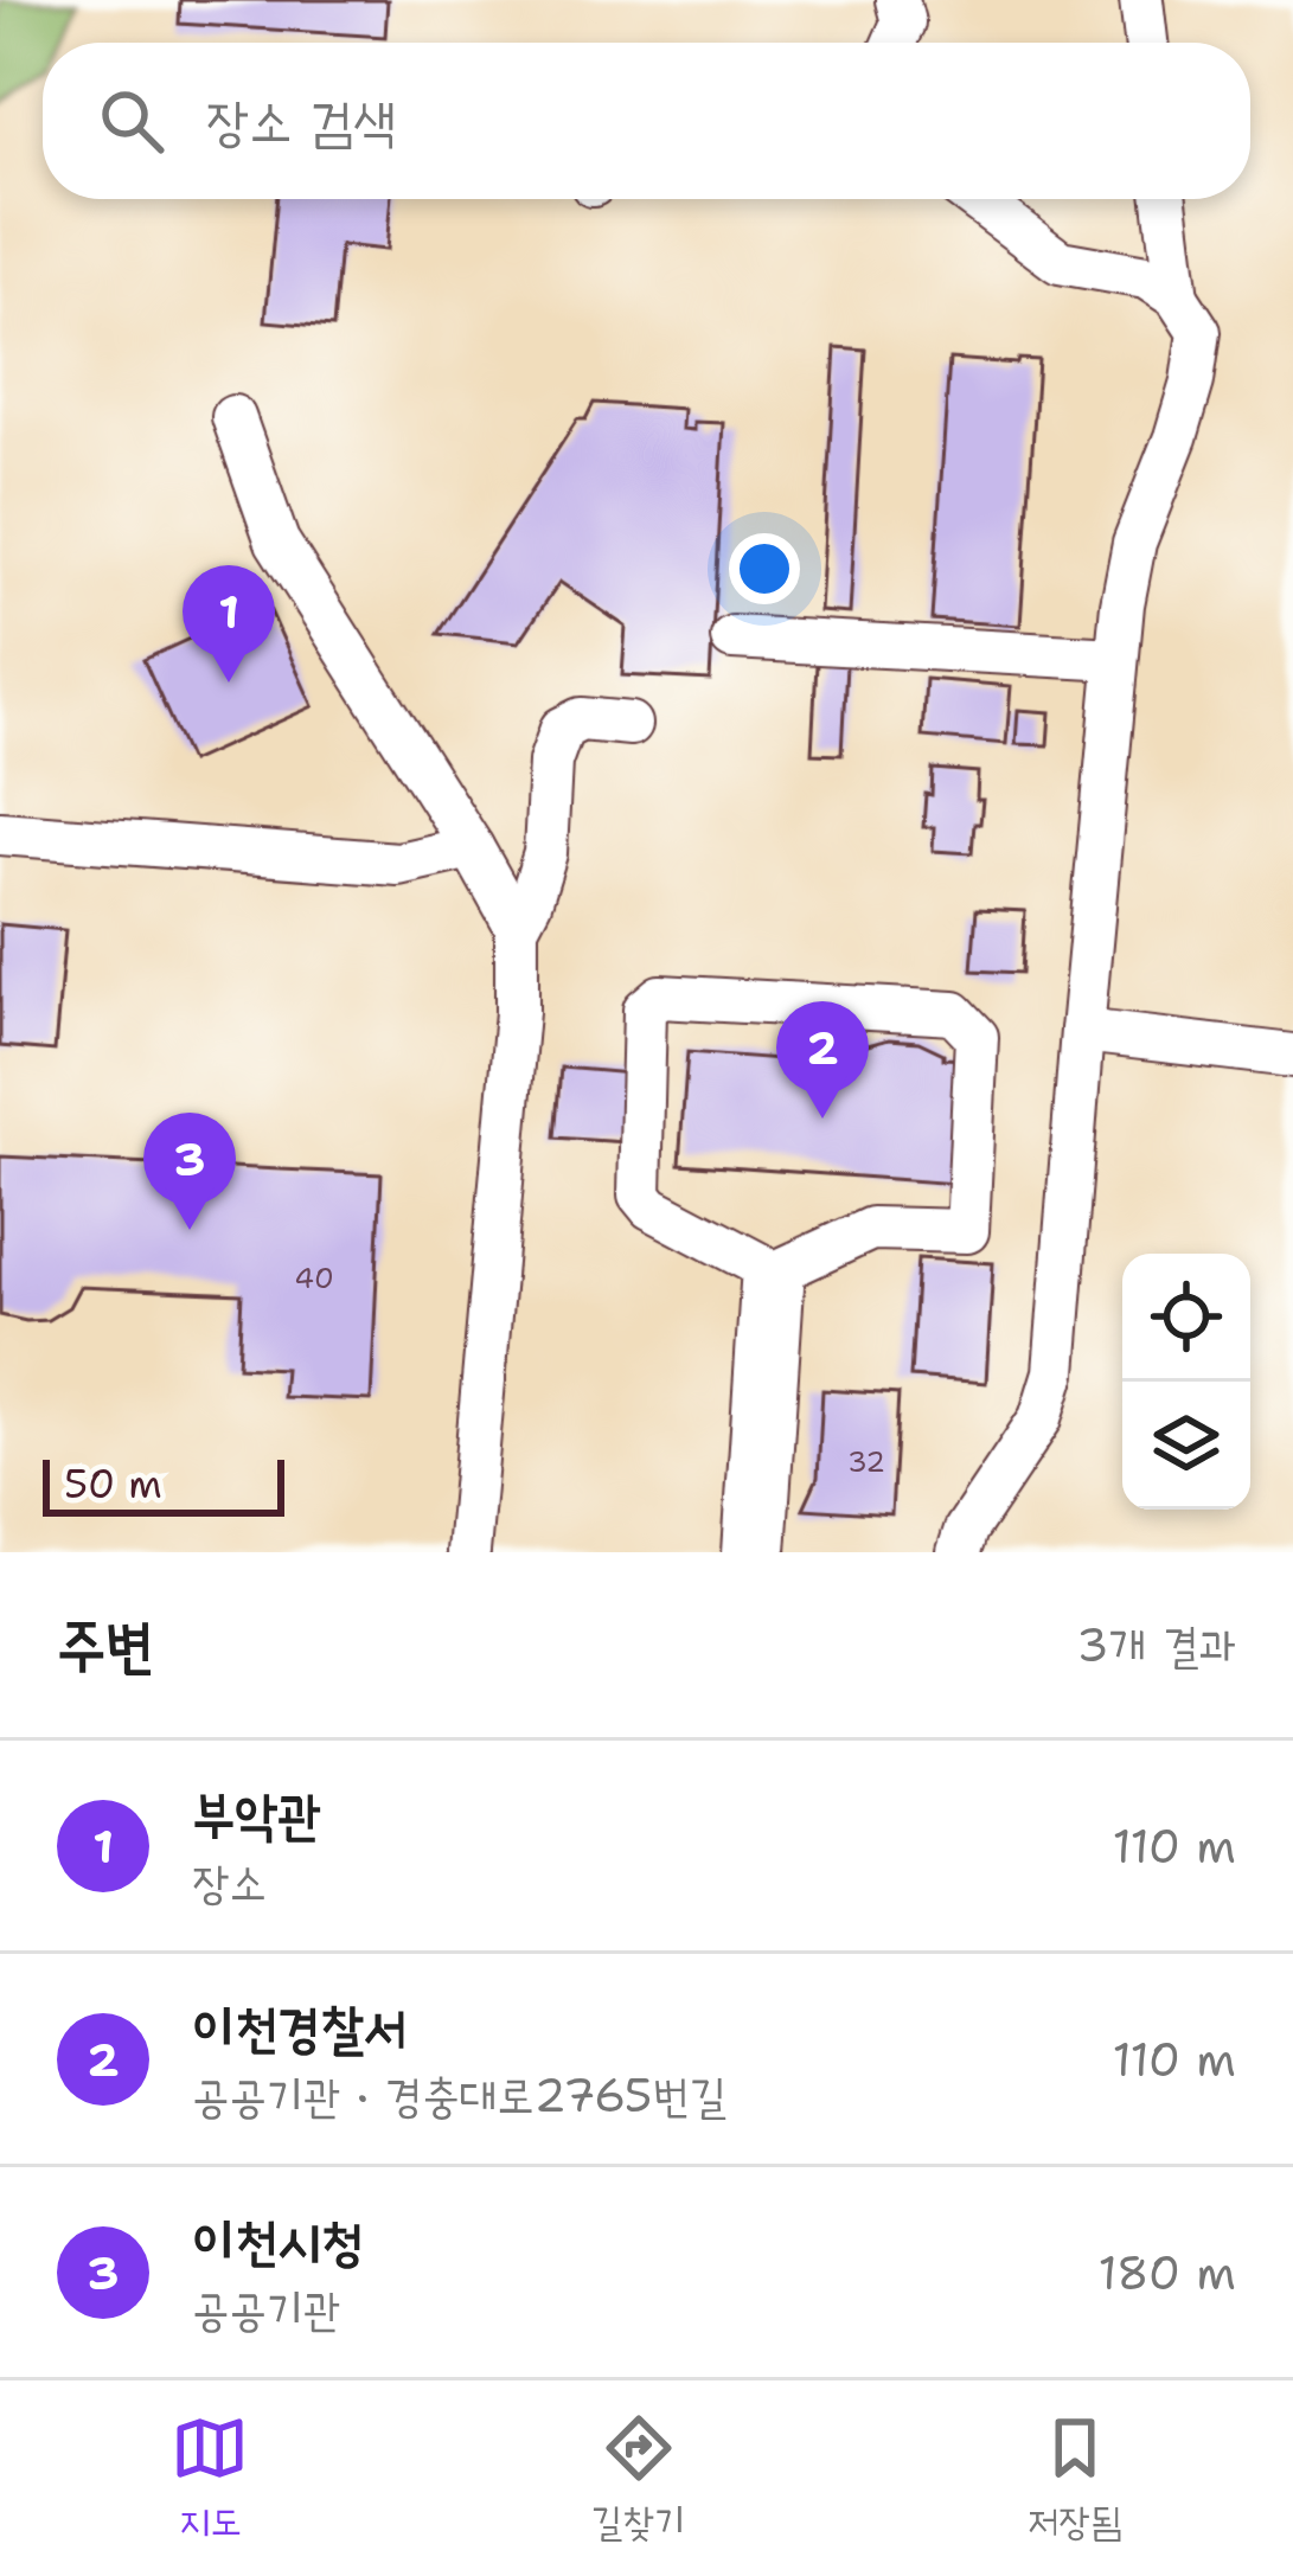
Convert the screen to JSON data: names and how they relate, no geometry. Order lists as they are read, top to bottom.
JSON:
{
  "house_numbers": ["40", "32"],
  "scale_bar": "50 m",
  "page": {
    "search": "장소 검색",
    "pins": ["1", "2", "3"],
    "scale": "50 m",
    "heading": ["주변", "3개 결과"],
    "list": [
      {
        "mark": "1",
        "name": "부악관",
        "note": "장소",
        "value": "110 m"
      },
      {
        "mark": "2",
        "name": "이천경찰서",
        "note": "공공기관 · 경충대로2765번길",
        "value": "110 m"
      },
      {
        "mark": "3",
        "name": "이천시청",
        "note": "공공기관",
        "value": "180 m"
      }
    ],
    "nav": ["지도", "길찾기", "저장됨"]
  }
}
